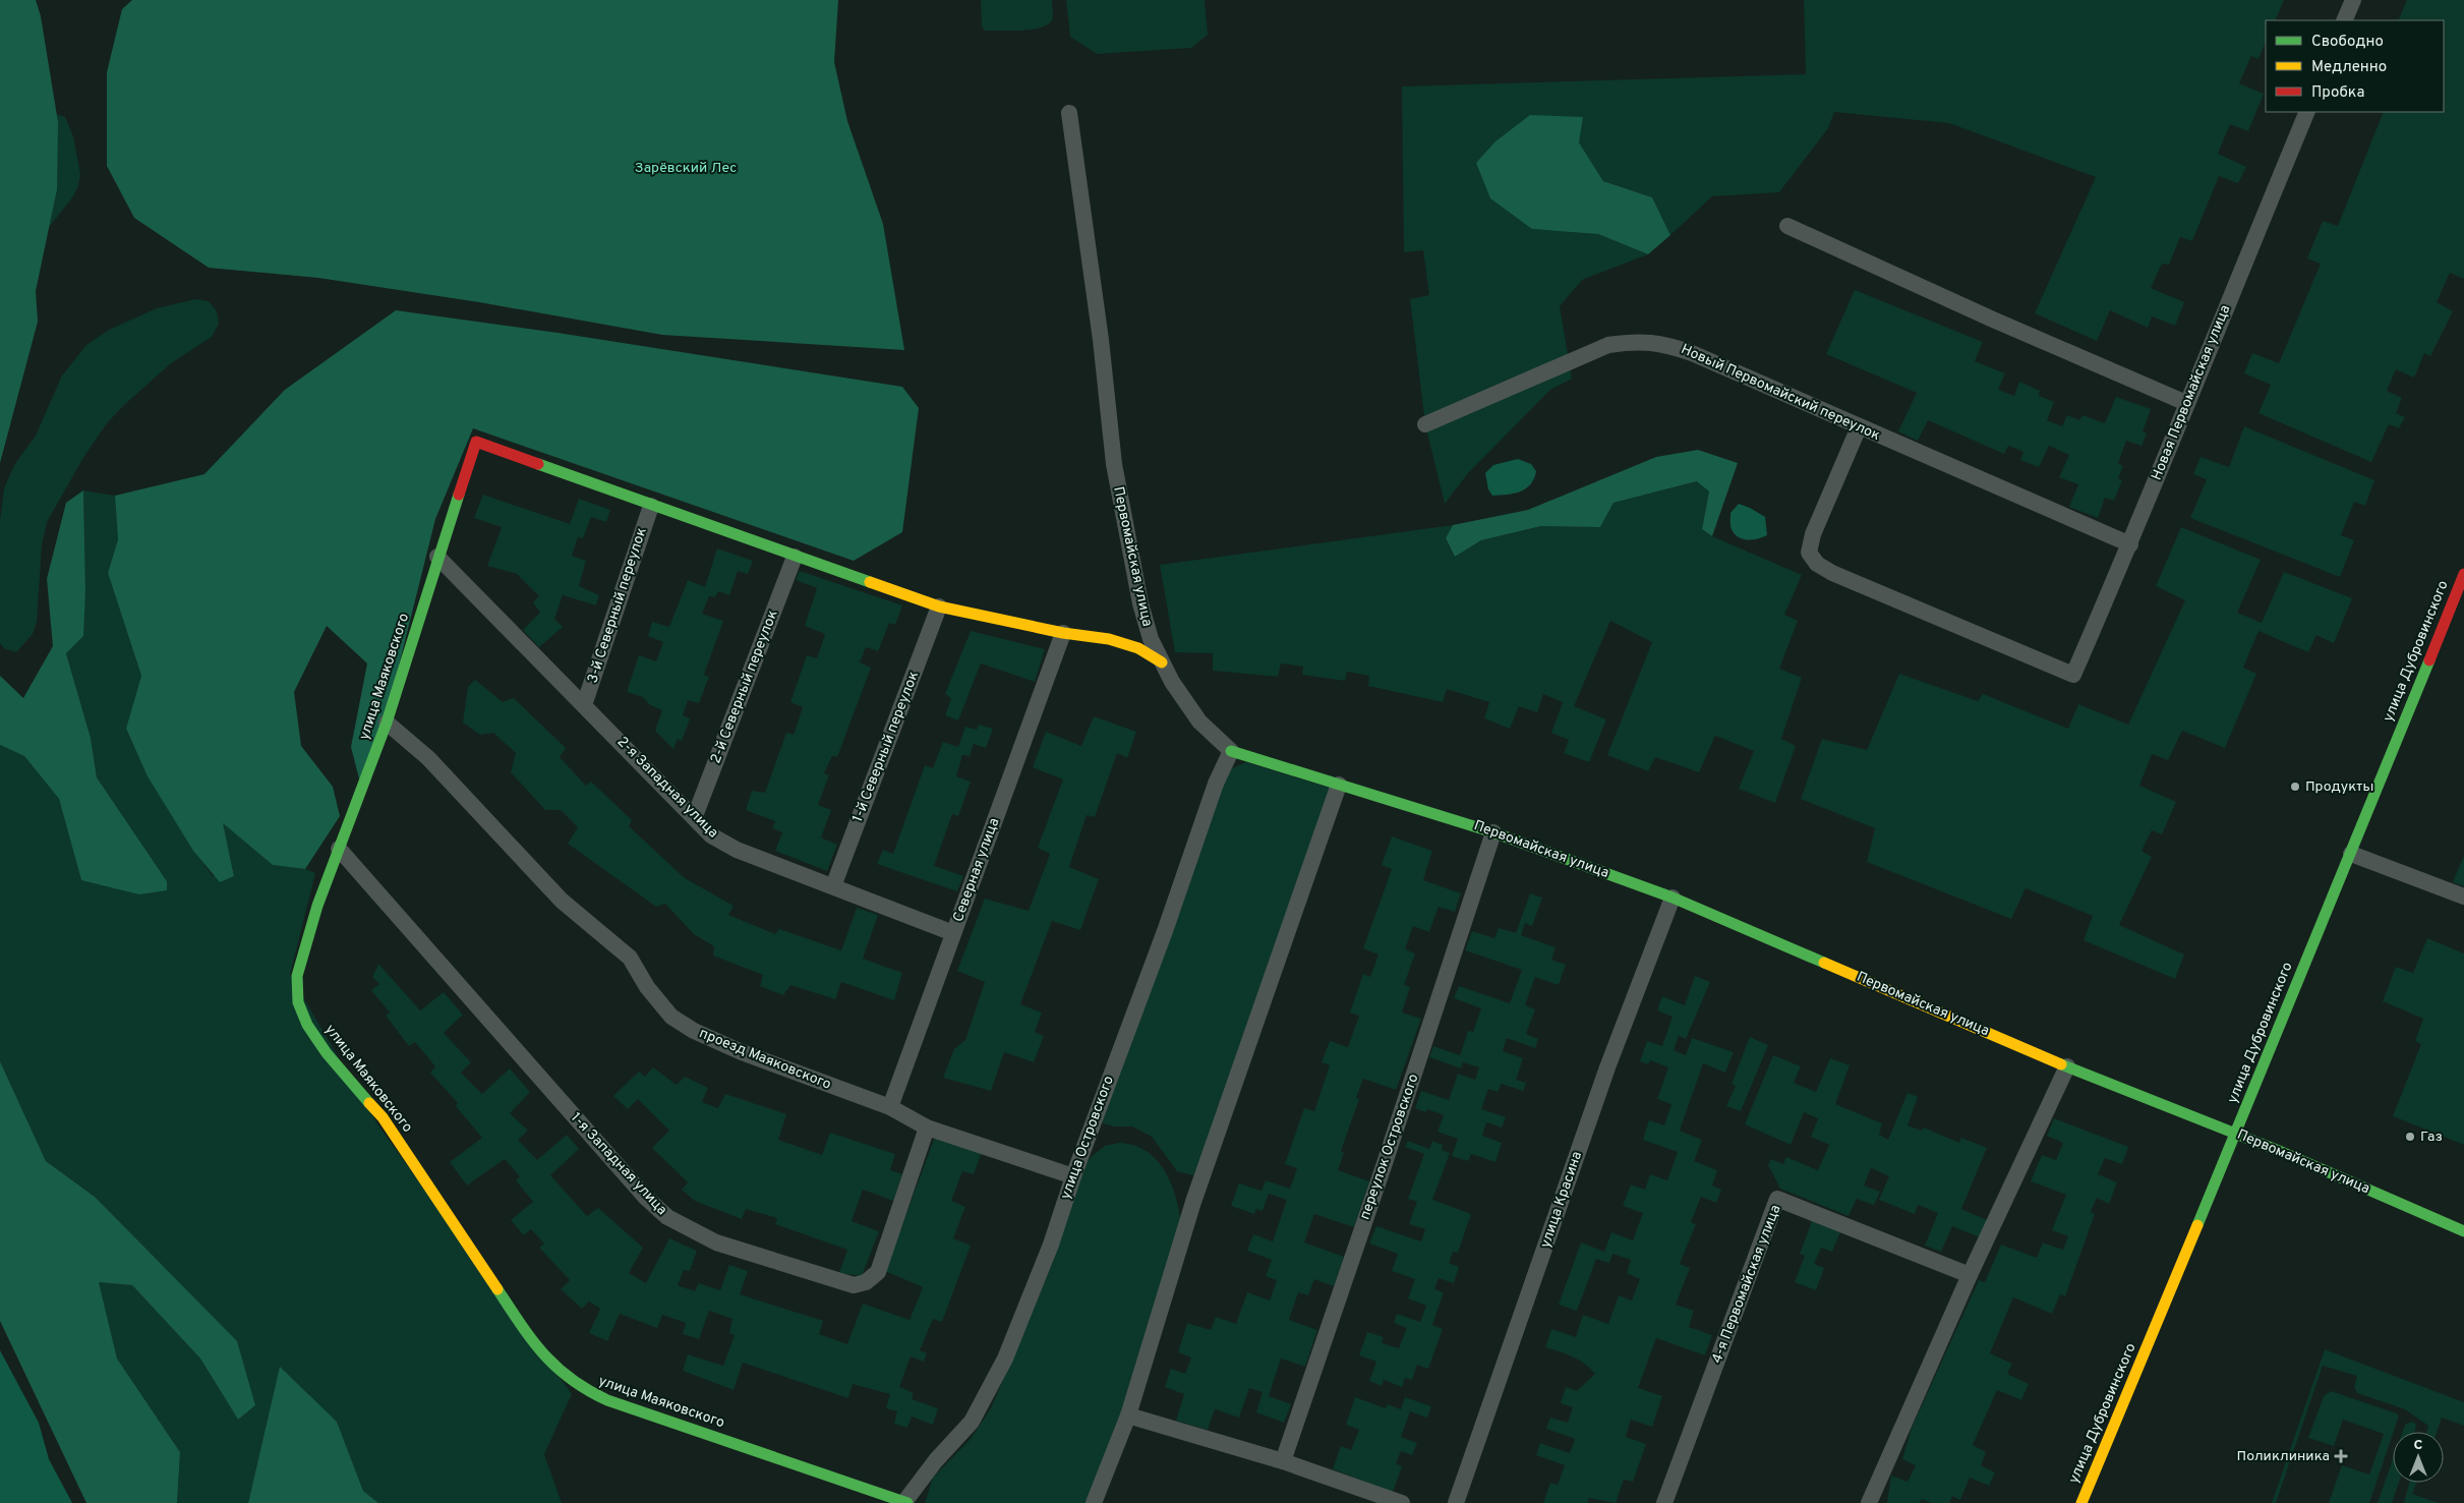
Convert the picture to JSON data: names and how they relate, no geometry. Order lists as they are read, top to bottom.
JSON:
{
  "streets": {
    "street": [
      "Новый Первомайский переулок",
      "Новая Первомайская улица",
      "Первомайская улица",
      "3-й Северный переулок",
      "улица Дубровинского",
      "улица Маяковского",
      "2-й Северный переулок",
      "1-й Северный переулок",
      "2-я Западная улица",
      "Северная улица",
      "проезд Маяковского",
      "улица Островского",
      "переулок Островского",
      "1-я Западная улица",
      "улица Красина",
      "4-я Первомайская улица"
    ]
  },
  "crossings": [
    ["Новый Первомайский переулок", "Новая Первомайская улица"],
    ["Первомайская улица", "улица Дубровинского"],
    ["Первомайская улица", "улица Островского"],
    ["Первомайская улица", "переулок Островского"],
    ["Первомайская улица", "улица Красина"],
    ["3-й Северный переулок", "улица Маяковского"],
    ["3-й Северный переулок", "2-я Западная улица"],
    ["улица Маяковского", "2-я Западная улица"],
    ["улица Маяковского", "проезд Маяковского"],
    ["улица Маяковского", "улица Островского"],
    ["улица Маяковского", "1-я Западная улица"],
    ["2-й Северный переулок", "2-я Западная улица"],
    ["1-й Северный переулок", "2-я Западная улица"],
    ["2-я Западная улица", "Северная улица"],
    ["Северная улица", "проезд Маяковского"],
    ["проезд Маяковского", "улица Островского"],
    ["проезд Маяковского", "1-я Западная улица"]
  ],
  "parks": ["Зарёвский Лес"],
  "places": {
    "other": ["Продукты", "Газ"],
    "health": ["Поликлиника"]
  },
  "legend": ["Свободно", "Медленно", "Пробка"],
  "north": "top"
}
